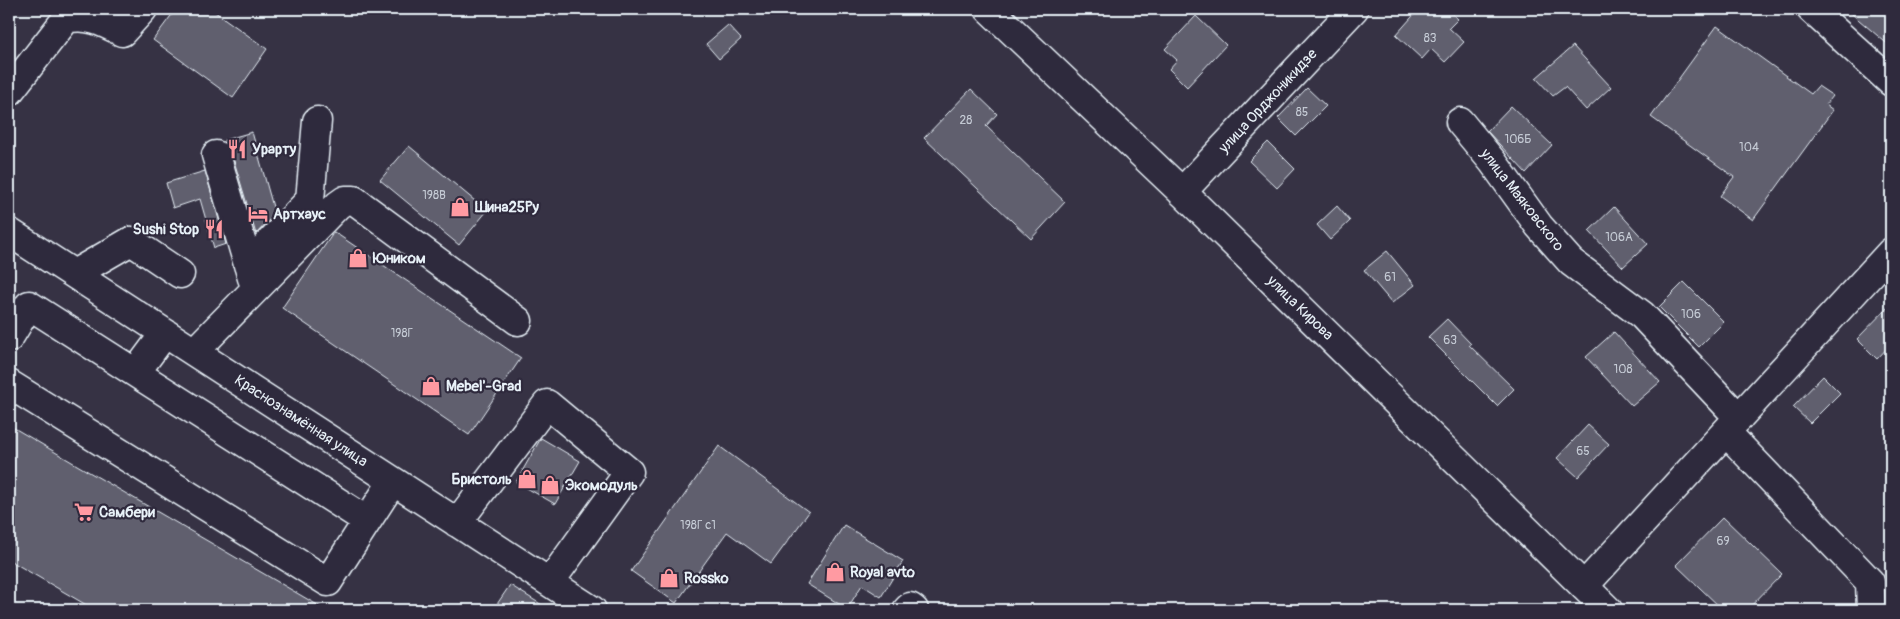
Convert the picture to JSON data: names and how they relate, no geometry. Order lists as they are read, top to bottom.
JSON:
{
  "streets": {
    "main road": [
      "улица Орджоникидзе",
      "улица Маяковского",
      "улица Кирова",
      "Краснознамённая улица"
    ]
  },
  "crossings": [
    ["улица Орджоникидзе", "улица Кирова"]
  ],
  "places": {
    "restaurant": ["Урарту", "Sushi Stop"],
    "shop": [
      "Шина25Ру",
      "Юником",
      "Mebel'-Grad",
      "Бристоль",
      "Экомодуль",
      "Royal avto",
      "Rossko"
    ],
    "hotel": ["Артхаус"],
    "supermarket": ["Самбери"]
  },
  "house_numbers": [
    "83",
    "85",
    "28",
    "106Б",
    "104",
    "198В",
    "106А",
    "61",
    "106",
    "198Г",
    "63",
    "108",
    "65",
    "198Г с1",
    "69"
  ]
}
